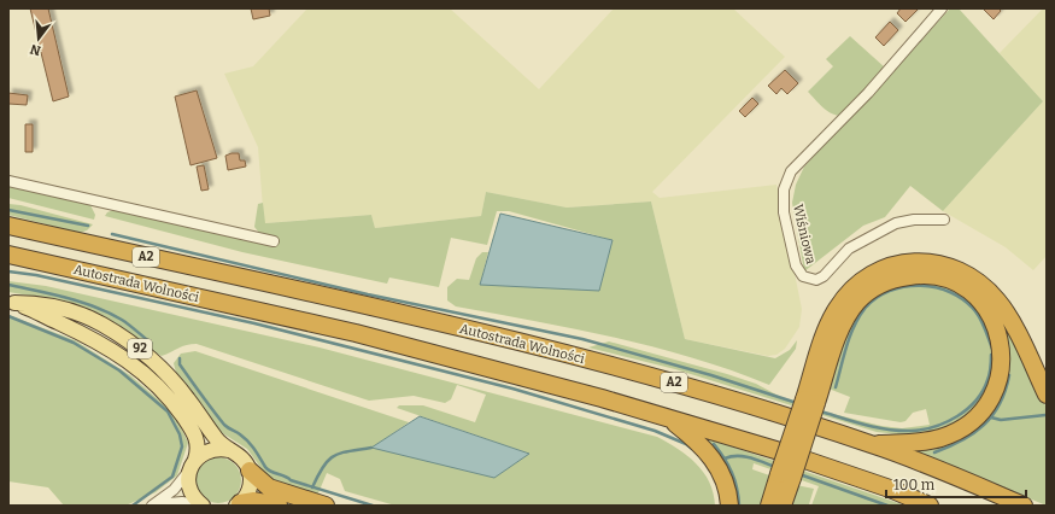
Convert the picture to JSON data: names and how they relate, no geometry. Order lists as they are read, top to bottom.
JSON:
{
  "streets": {
    "highway": ["A2", "Autostrada Wolności"],
    "main road": ["92"],
    "street": ["Wiśniowa"]
  },
  "scale_bar": "100 m",
  "north": "bottom"
}
